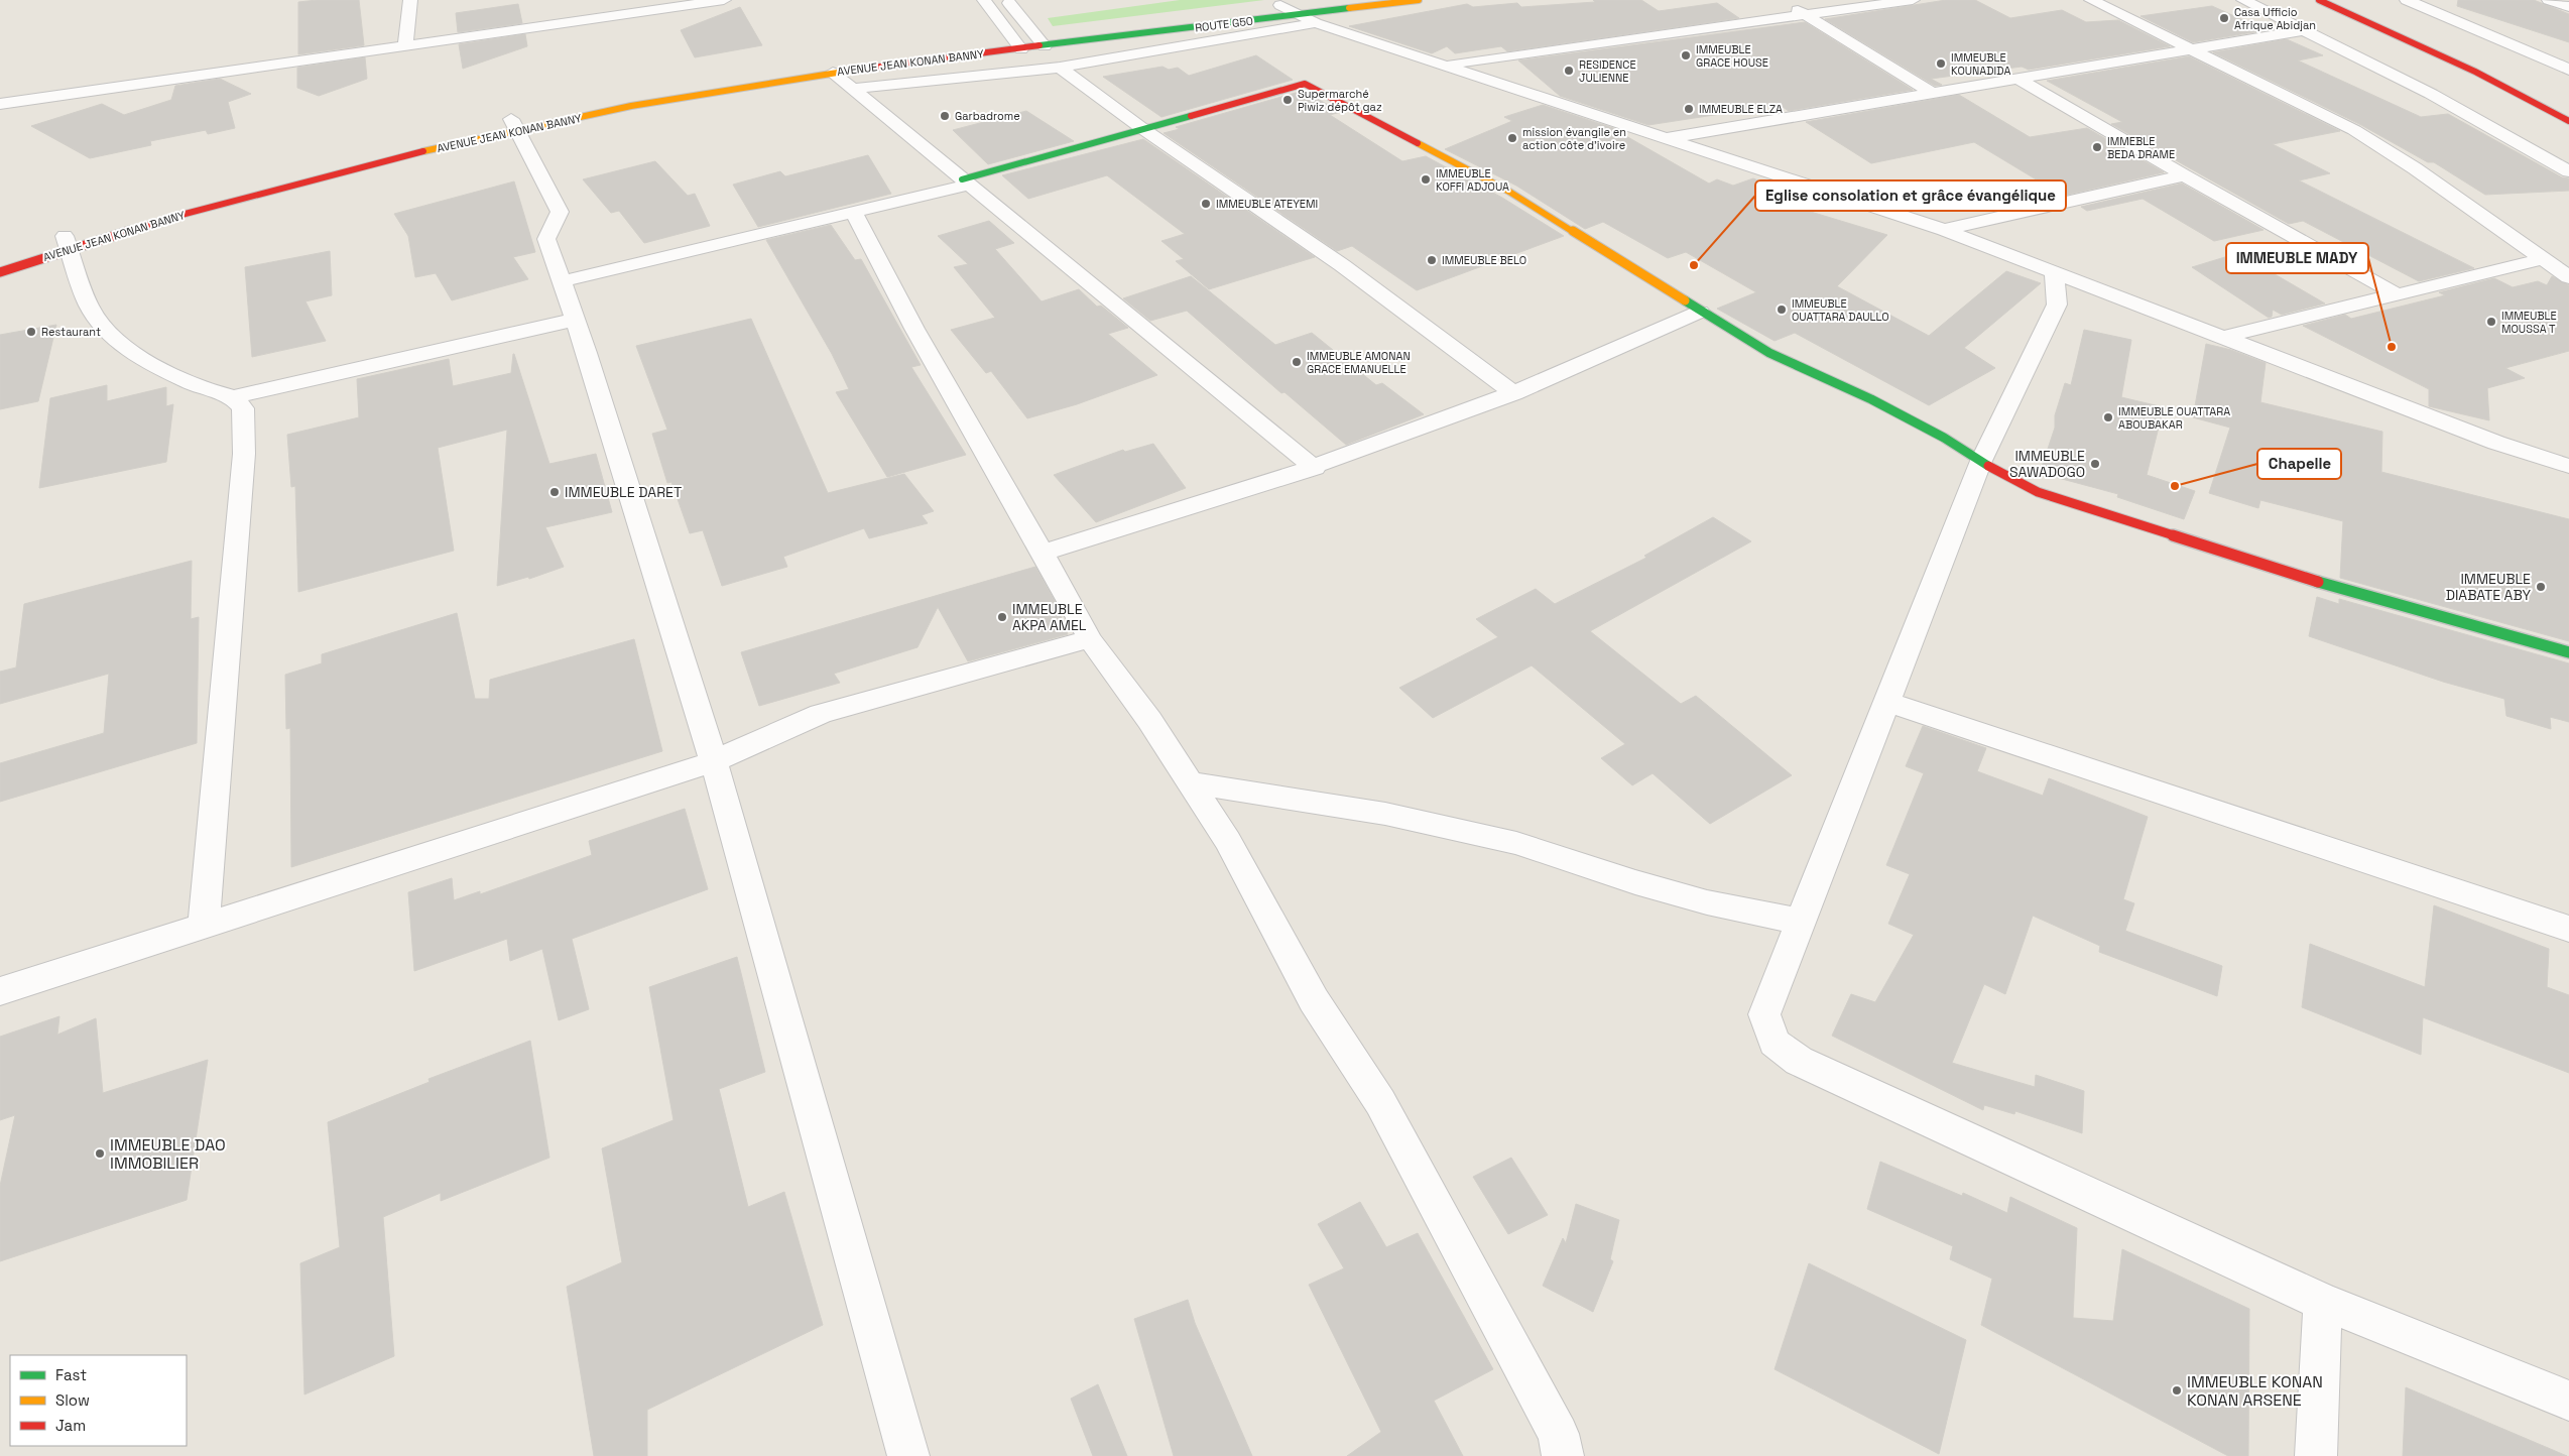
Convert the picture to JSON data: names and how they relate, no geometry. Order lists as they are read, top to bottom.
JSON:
{
  "streets": {
    "main road": ["ROUTE G50", "AVENUE JEAN KONAN BANNY"]
  },
  "crossings": [
    ["ROUTE G50", "AVENUE JEAN KONAN BANNY"]
  ],
  "places": [
    "Casa Ufficio Afrique Abidjan",
    "IMMEUBLE GRACE HOUSE",
    "IMMEUBLE KOUNADIDA",
    "RESIDENCE JULIENNE",
    "Supermarché Piwiz dépôt gaz",
    "IMMEUBLE ELZA",
    "Garbadrome",
    "mission évangile en action côte d'ivoire",
    "IMMEBLE BEDA DRAME",
    "IMMEUBLE KOFFI ADJOUA",
    "IMMEUBLE ATEYEMI",
    "IMMEUBLE BELO",
    "Eglise consolation et grâce évangélique",
    "IMMEUBLE OUATTARA DAULLO",
    "IMMEUBLE MOUSSA T",
    "Restaurant",
    "IMMEUBLE MADY",
    "IMMEUBLE AMONAN GRACE EMANUELLE",
    "IMMEUBLE OUATTARA ABOUBAKAR",
    "IMMEUBLE SAWADOGO",
    "Chapelle",
    "IMMEUBLE DARET",
    "IMMEUBLE DIABATE ABY",
    "IMMEUBLE AKPA AMEL",
    "IMMEUBLE DAO IMMOBILIER",
    "IMMEUBLE KONAN KONAN ARSENE"
  ],
  "legend": ["Fast", "Slow", "Jam"]
}
